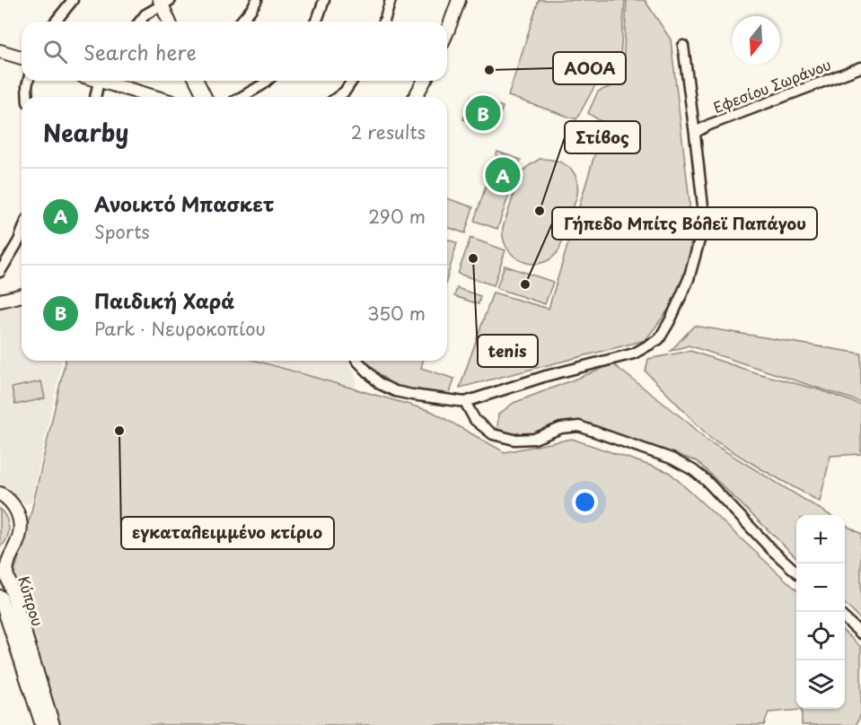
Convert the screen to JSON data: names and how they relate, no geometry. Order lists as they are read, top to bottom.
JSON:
{
  "streets": {
    "street": ["Εφεσίου Σωράνου", "Κύπρου"]
  },
  "places": [
    "AOOA",
    "Στίβος",
    "tenis",
    "Γήπεδο Μπίτς Βόλεϊ Παπάγου",
    "εγκαταλειμμένο κτίριο"
  ],
  "north": "bottom",
  "page": {
    "search": "Search here",
    "pins": ["B", "A"],
    "heading": ["Nearby", "2 results"],
    "list": [
      {
        "mark": "A",
        "name": "Ανοικτό Μπασκετ",
        "note": "Sports",
        "value": "290 m"
      },
      {
        "mark": "B",
        "name": "Παιδική Χαρά",
        "note": "Park · Νευροκοπίου",
        "value": "350 m"
      }
    ],
    "map_buttons": ["+", "−"]
  }
}
